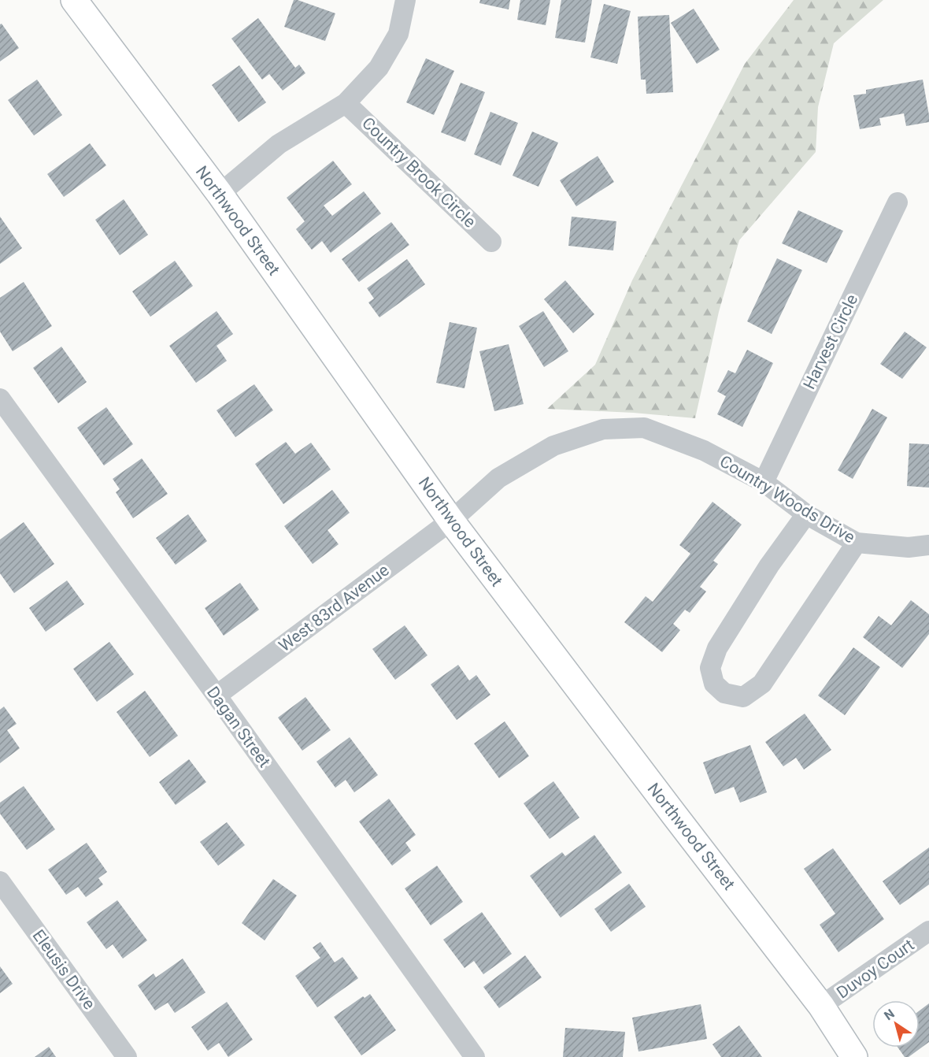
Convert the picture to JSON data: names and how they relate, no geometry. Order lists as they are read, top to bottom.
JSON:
{
  "streets": {
    "street": [
      "Country Brook Circle",
      "Northwood Street",
      "Harvest Circle",
      "Country Woods Drive",
      "West 83rd Avenue",
      "Dagan Street",
      "Duvoy Court",
      "Eleusis Drive"
    ]
  },
  "crossings": [
    ["Northwood Street", "Country Woods Drive"],
    ["Northwood Street", "West 83rd Avenue"],
    ["Northwood Street", "Duvoy Court"],
    ["Harvest Circle", "Country Woods Drive"],
    ["Country Woods Drive", "West 83rd Avenue"],
    ["West 83rd Avenue", "Dagan Street"]
  ],
  "north": "top left"
}
